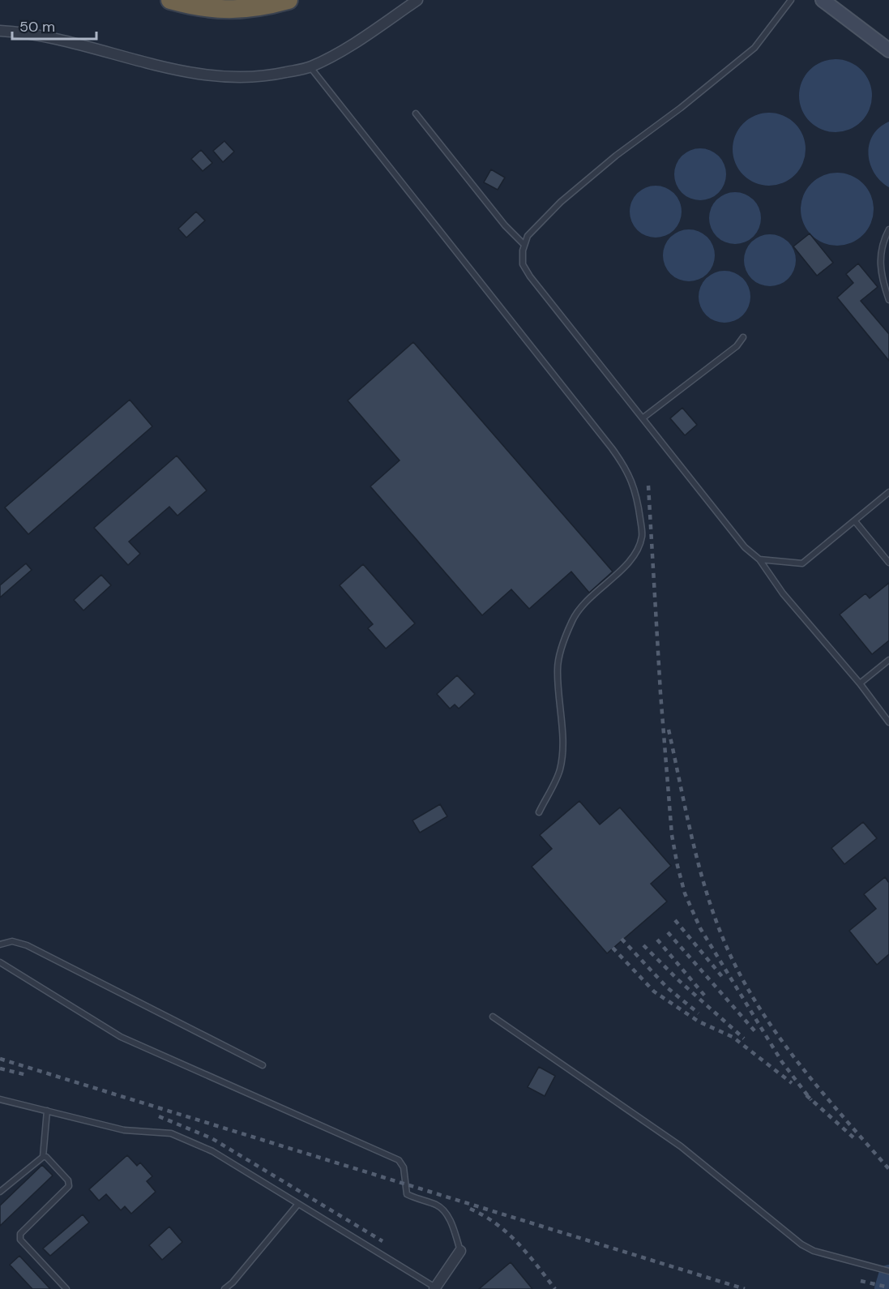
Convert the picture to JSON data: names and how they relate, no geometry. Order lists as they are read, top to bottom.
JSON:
{
  "scale_bar": "50 m"
}
